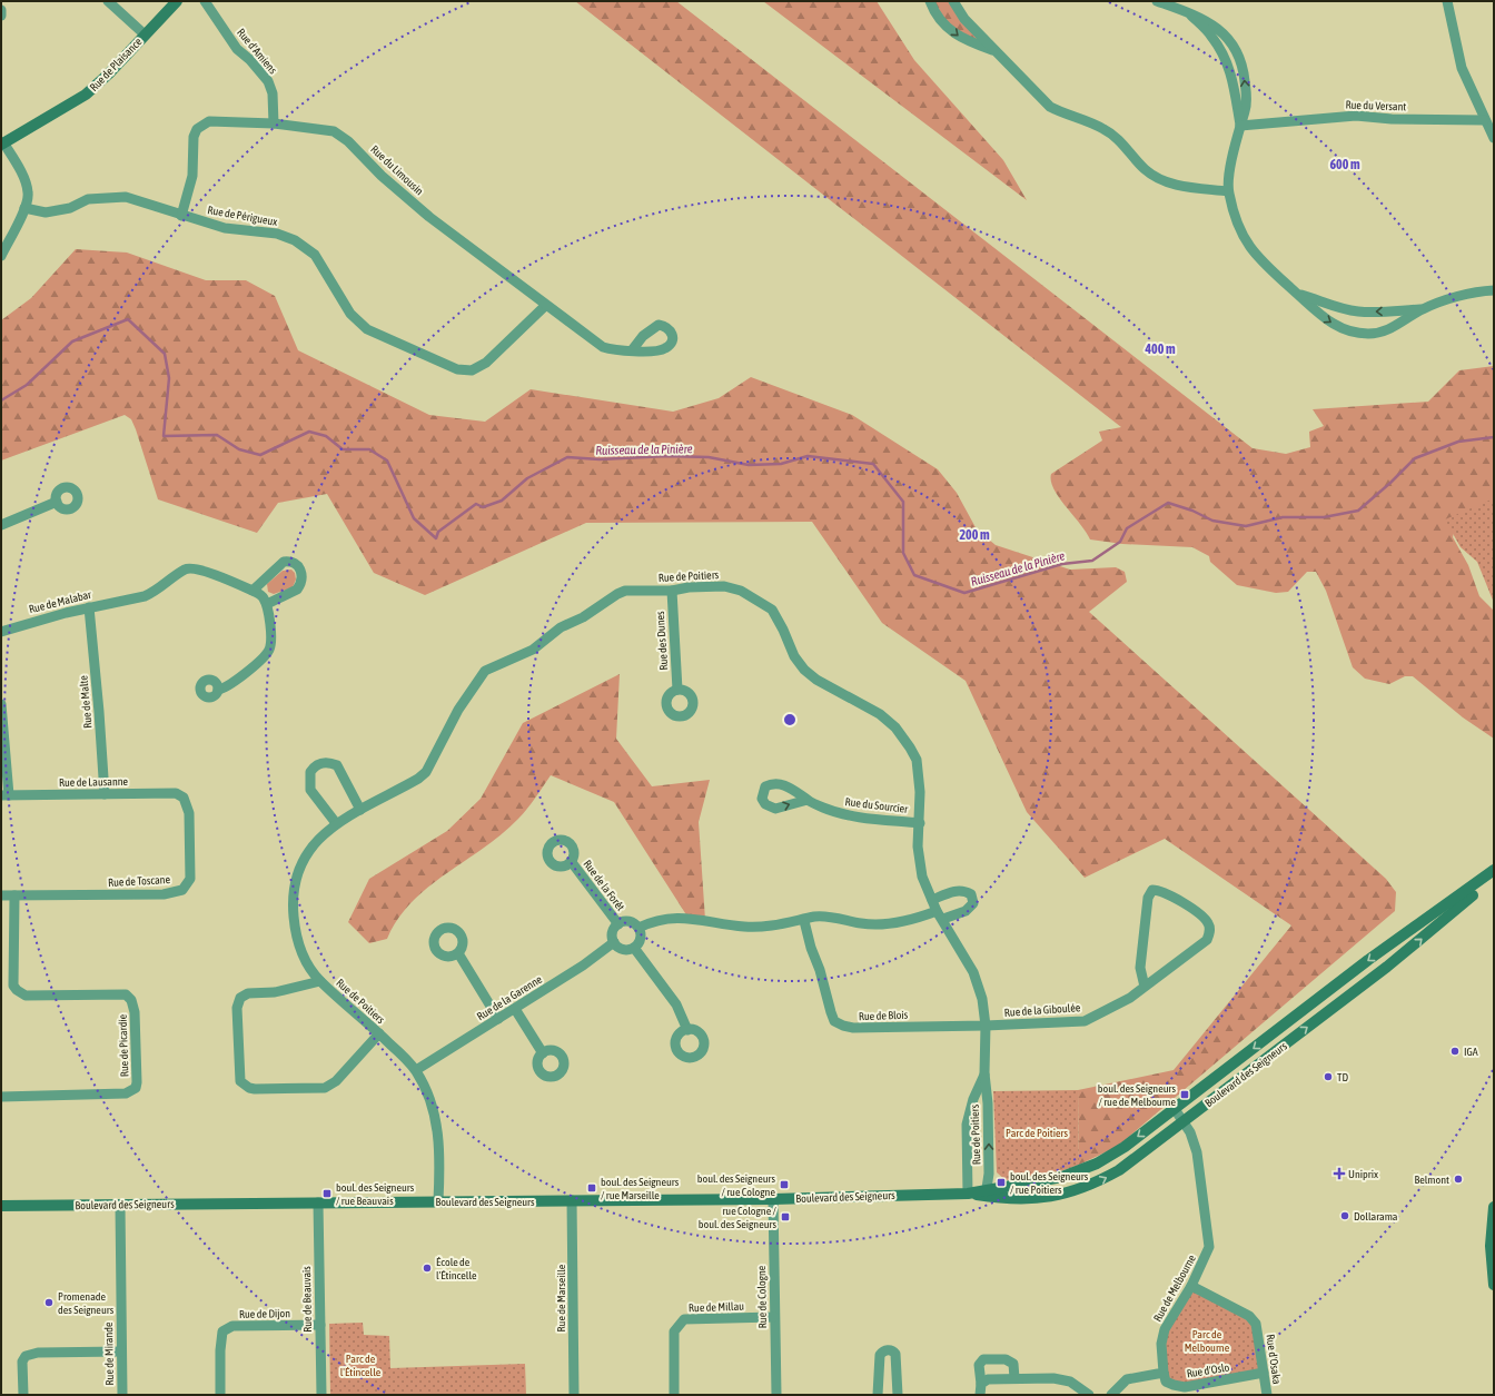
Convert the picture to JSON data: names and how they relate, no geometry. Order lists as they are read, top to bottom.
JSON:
{
  "streets": {
    "street": [
      "Rue d'Amiens",
      "Rue de Plaisance",
      "Rue du Versant",
      "Rue du Limousin",
      "Rue de Périgueux",
      "Rue de Poitiers",
      "Rue de Malabar",
      "Rue des Dunes",
      "Rue de Malte",
      "Rue de Lausanne",
      "Rue du Sourcier",
      "Rue de Toscane",
      "Rue de la Forêt",
      "Rue de la Garenne",
      "Rue de la Giboulée",
      "Rue de Blois",
      "Rue de Picardie",
      "Boulevard des Seigneurs",
      "Rue de Melbourne",
      "Rue de Cologne",
      "Rue de Marseille",
      "Rue de Beauvais",
      "Rue de Millau",
      "Rue de Dijon",
      "Rue de Mirande",
      "Rue d'Osaka",
      "Rue d'Oslo"
    ]
  },
  "crossings": [
    ["Rue d'Amiens", "Rue du Limousin"],
    ["Rue du Limousin", "Rue de Périgueux"],
    ["Rue de Poitiers", "Rue des Dunes"],
    ["Rue de Poitiers", "Rue du Sourcier"],
    ["Rue de Poitiers", "Rue de la Garenne"],
    ["Rue de Poitiers", "Rue de la Giboulée"],
    ["Rue de Poitiers", "Rue de Blois"],
    ["Rue de Poitiers", "Boulevard des Seigneurs"],
    ["Rue de Malabar", "Rue de Malte"],
    ["Rue de Malte", "Rue de Lausanne"],
    ["Rue de Lausanne", "Rue de Toscane"],
    ["Rue de Toscane", "Rue de Picardie"],
    ["Rue de la Forêt", "Rue de la Garenne"],
    ["Rue de la Giboulée", "Rue de Blois"],
    ["Boulevard des Seigneurs", "Rue de Melbourne"],
    ["Boulevard des Seigneurs", "Rue de Cologne"],
    ["Boulevard des Seigneurs", "Rue de Marseille"],
    ["Boulevard des Seigneurs", "Rue de Beauvais"],
    ["Boulevard des Seigneurs", "Rue de Mirande"],
    ["Rue de Melbourne", "Rue d'Osaka"],
    ["Rue de Melbourne", "Rue d'Oslo"],
    ["Rue de Cologne", "Rue de Millau"],
    ["Rue de Beauvais", "Rue de Dijon"],
    ["Rue d'Osaka", "Rue d'Oslo"]
  ],
  "water": ["Ruisseau de la Pinière"],
  "parks": ["Parc de Poitiers", "Parc de Melbourne", "Parc de l'Étincelle"],
  "places": {
    "other": [
      "IGA",
      "TD",
      "Belmont",
      "Dollarama",
      "École de l'Étincelle",
      "Promenade des Seigneurs"
    ],
    "transit": [
      "boul. des Seigneurs / rue de Melbourne",
      "boul. des Seigneurs / rue Poitiers",
      "boul. des Seigneurs / rue Cologne",
      "boul. des Seigneurs / rue Marseille",
      "boul. des Seigneurs / rue Beauvais",
      "rue Cologne / boul. des Seigneurs"
    ],
    "health": ["Uniprix"]
  },
  "rings": ["600 m", "400 m", "200 m"]
}
